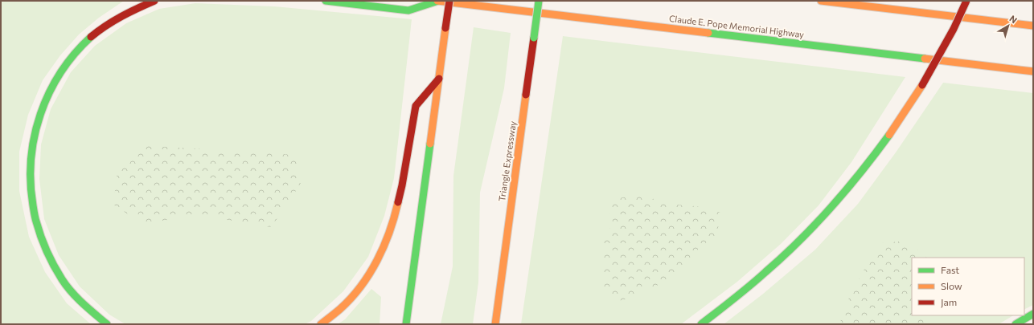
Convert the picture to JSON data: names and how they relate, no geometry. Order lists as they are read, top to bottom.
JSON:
{
  "streets": {
    "highway": ["Claude E. Pope Memorial Highway", "Triangle Expressway"]
  },
  "legend": ["Fast", "Slow", "Jam"],
  "north": "top right"
}
